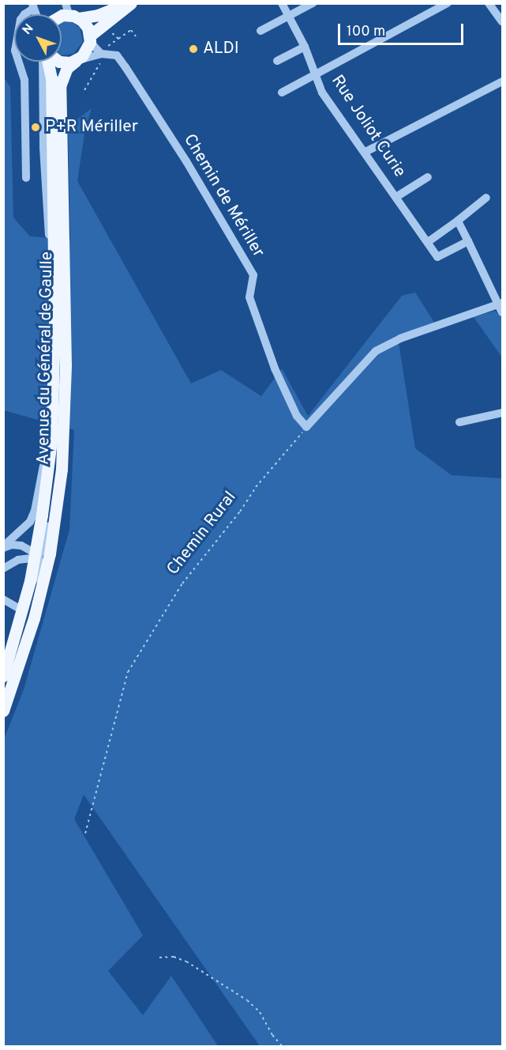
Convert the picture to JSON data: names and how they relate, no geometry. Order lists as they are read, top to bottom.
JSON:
{
  "streets": {
    "main road": ["Avenue du Général de Gaulle"],
    "street": ["Rue Joliot Curie", "Chemin de Mériller"],
    "path": ["Chemin Rural"]
  },
  "crossings": [
    ["Chemin de Mériller", "Chemin Rural"]
  ],
  "places": ["ALDI", "P+R Mériller"],
  "scale_bar": "100 m",
  "north": "top left"
}
